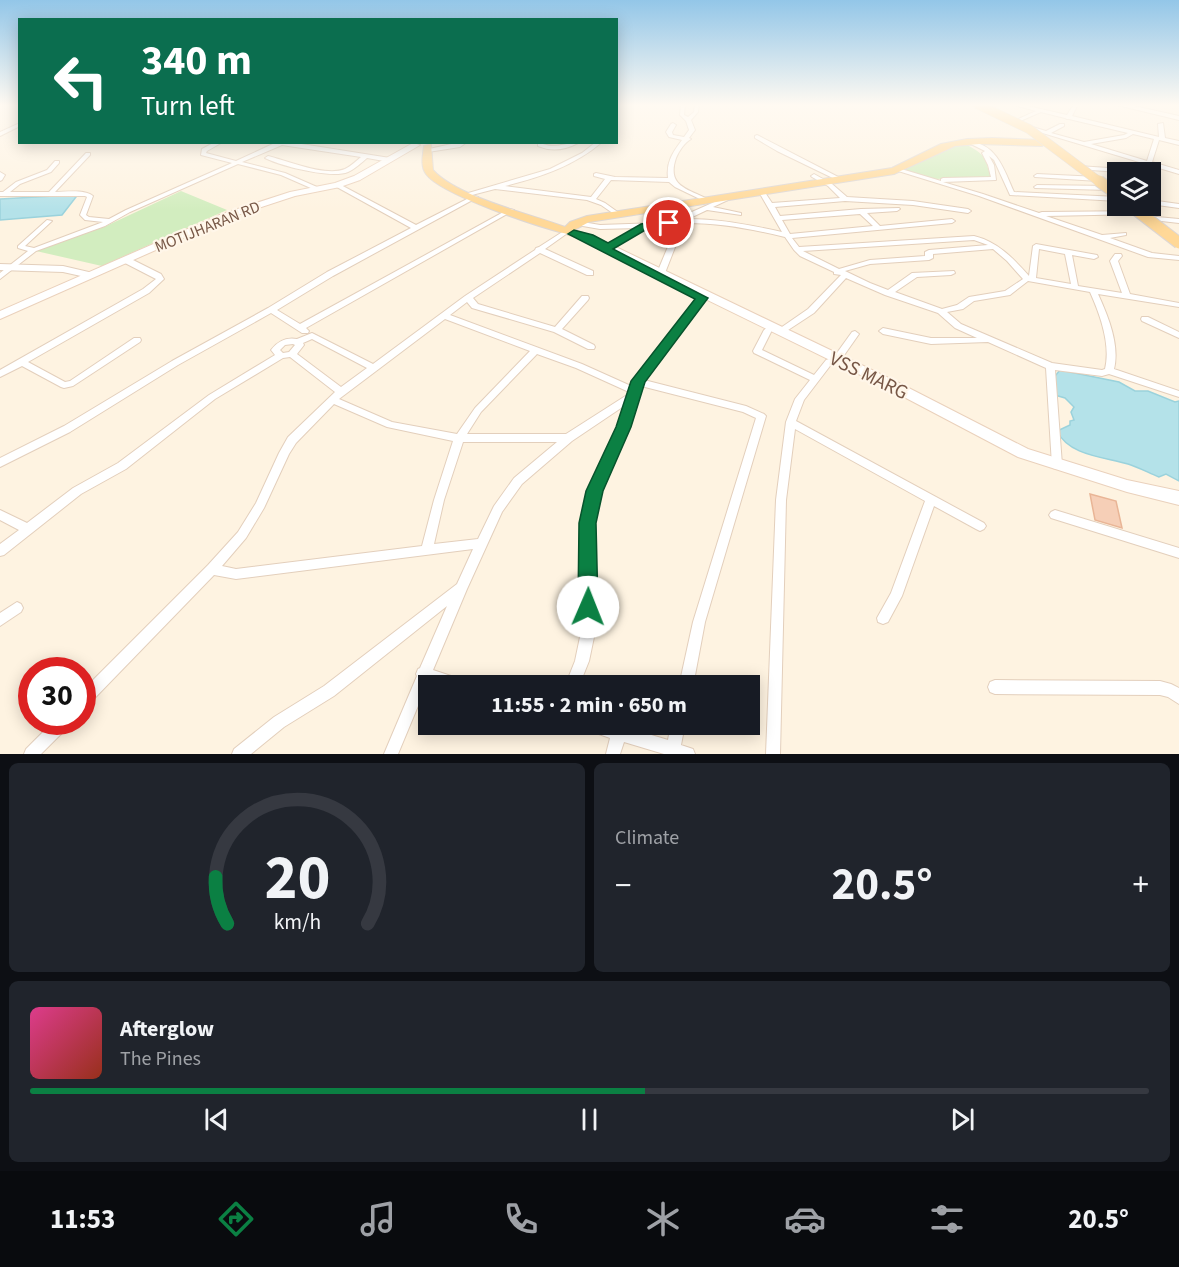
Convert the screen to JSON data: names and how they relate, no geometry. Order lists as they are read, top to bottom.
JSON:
{
  "streets": {
    "main road": ["MOTIJHARAN RD", "VSS MARG"]
  },
  "page": {
    "turn": ["340 m", "Turn left"],
    "limit": "30",
    "trip": "11:55 · 2 min · 650 m",
    "tile": "Climate",
    "heat": ["−", "20.5°", "+"],
    "song": ["Afterglow", "The Pines"],
    "tabs": ["11:53", "20.5°"],
    "gauge": ["20", "km/h"]
  }
}
